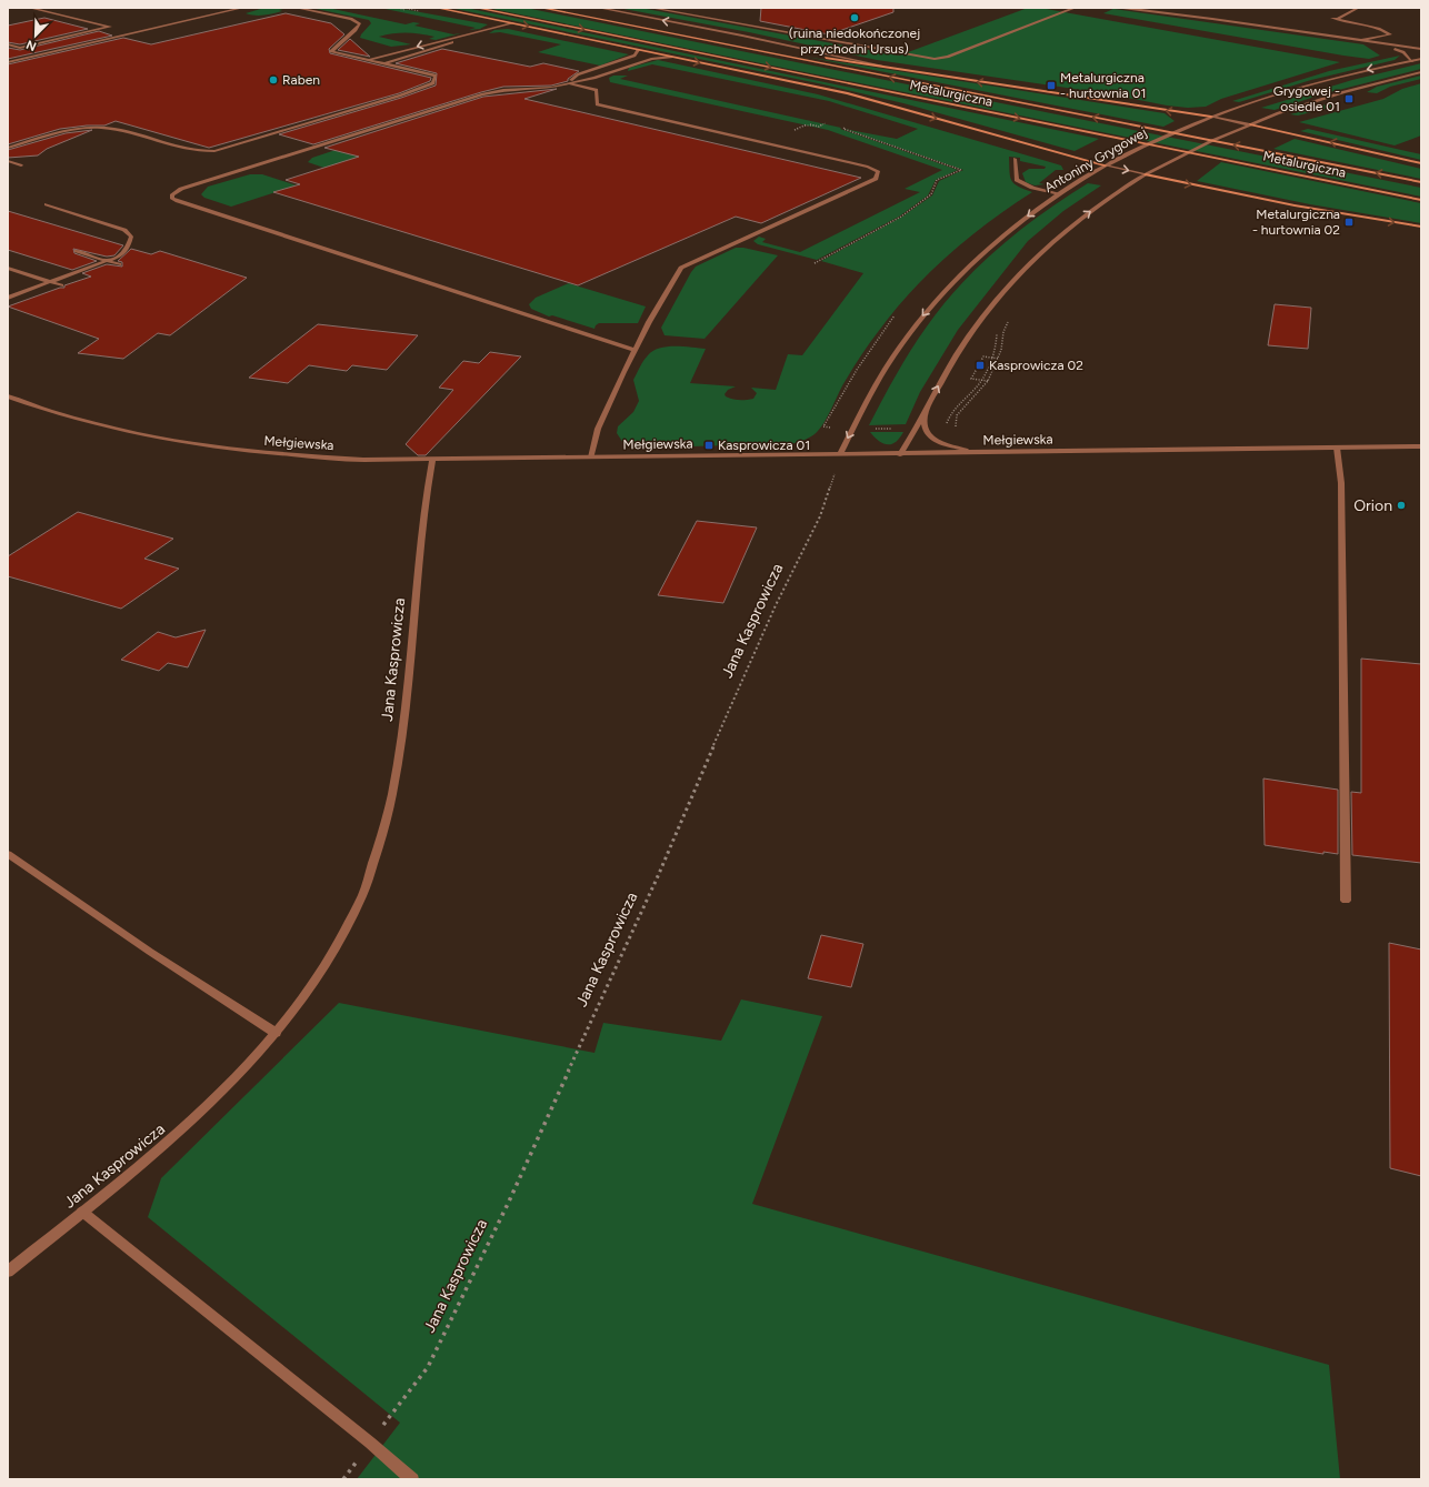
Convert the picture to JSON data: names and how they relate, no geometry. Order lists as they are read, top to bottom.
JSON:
{
  "streets": {
    "main road": ["Metalurgiczna"],
    "street": ["Antoniny Grygowej", "Mełgiewska", "Jana Kasprowicza"]
  },
  "crossings": [
    ["Antoniny Grygowej", "Mełgiewska"],
    ["Antoniny Grygowej", "Jana Kasprowicza"],
    ["Mełgiewska", "Jana Kasprowicza"]
  ],
  "places": {
    "other": ["(ruina niedokończonej przychodni Ursus)", "Raben", "Orion"],
    "transit": [
      "Metalurgiczna - hurtownia 01",
      "Grygowej - osiedle 01",
      "Metalurgiczna - hurtownia 02",
      "Kasprowicza 02",
      "Kasprowicza 01"
    ]
  },
  "north": "bottom left"
}
